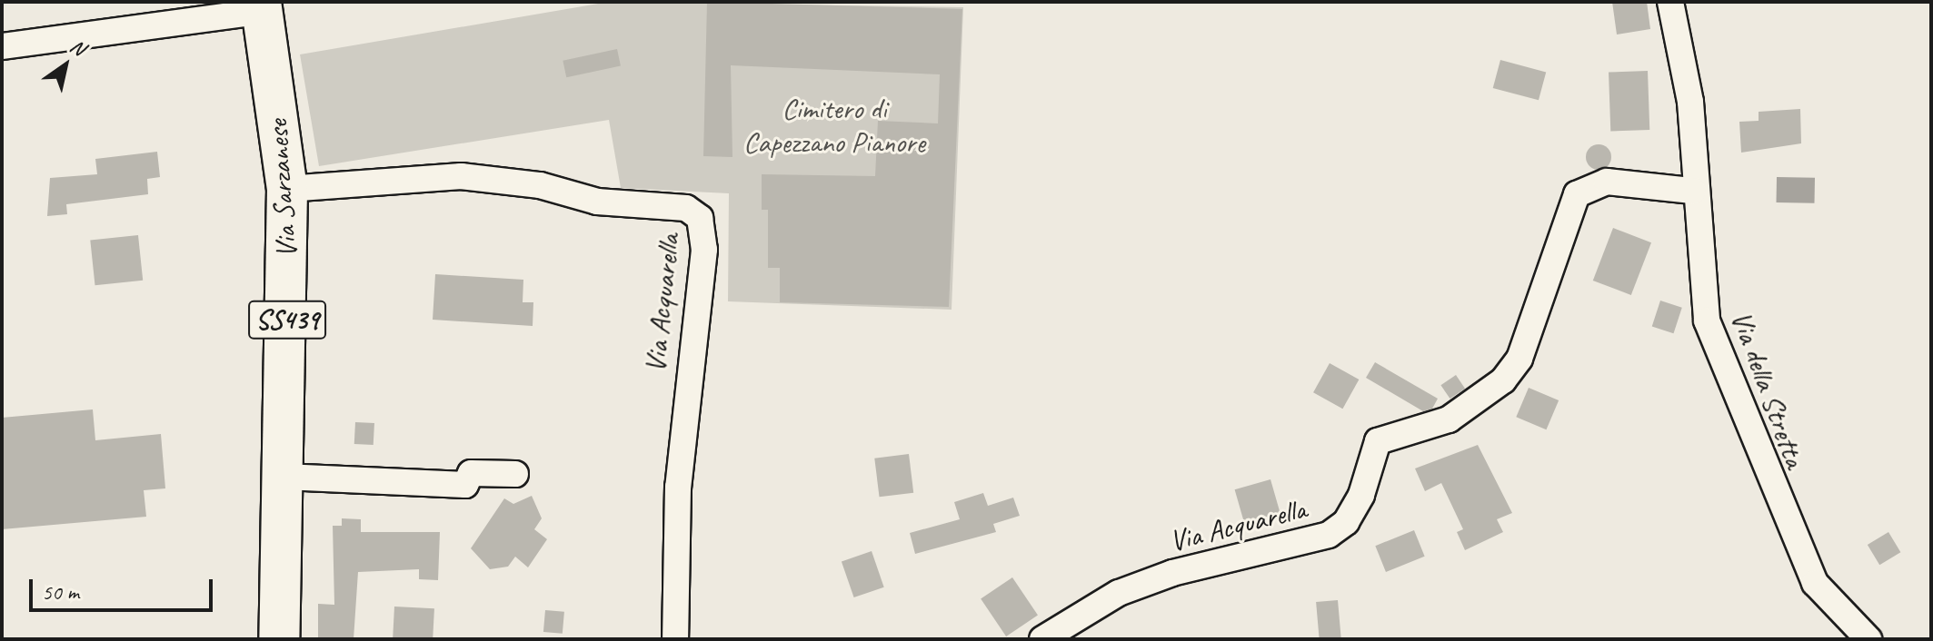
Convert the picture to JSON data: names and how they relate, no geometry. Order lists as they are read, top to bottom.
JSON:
{
  "streets": {
    "main road": ["Via Sarzanese", "SS439"],
    "street": ["Via Acquarella", "Via della Stretta"]
  },
  "crossings": [
    ["Via Sarzanese", "Via Acquarella"],
    ["Via Acquarella", "Via della Stretta"]
  ],
  "parks": ["Cimitero di Capezzano Pianore"],
  "scale_bar": "50 m",
  "north": "top right"
}
